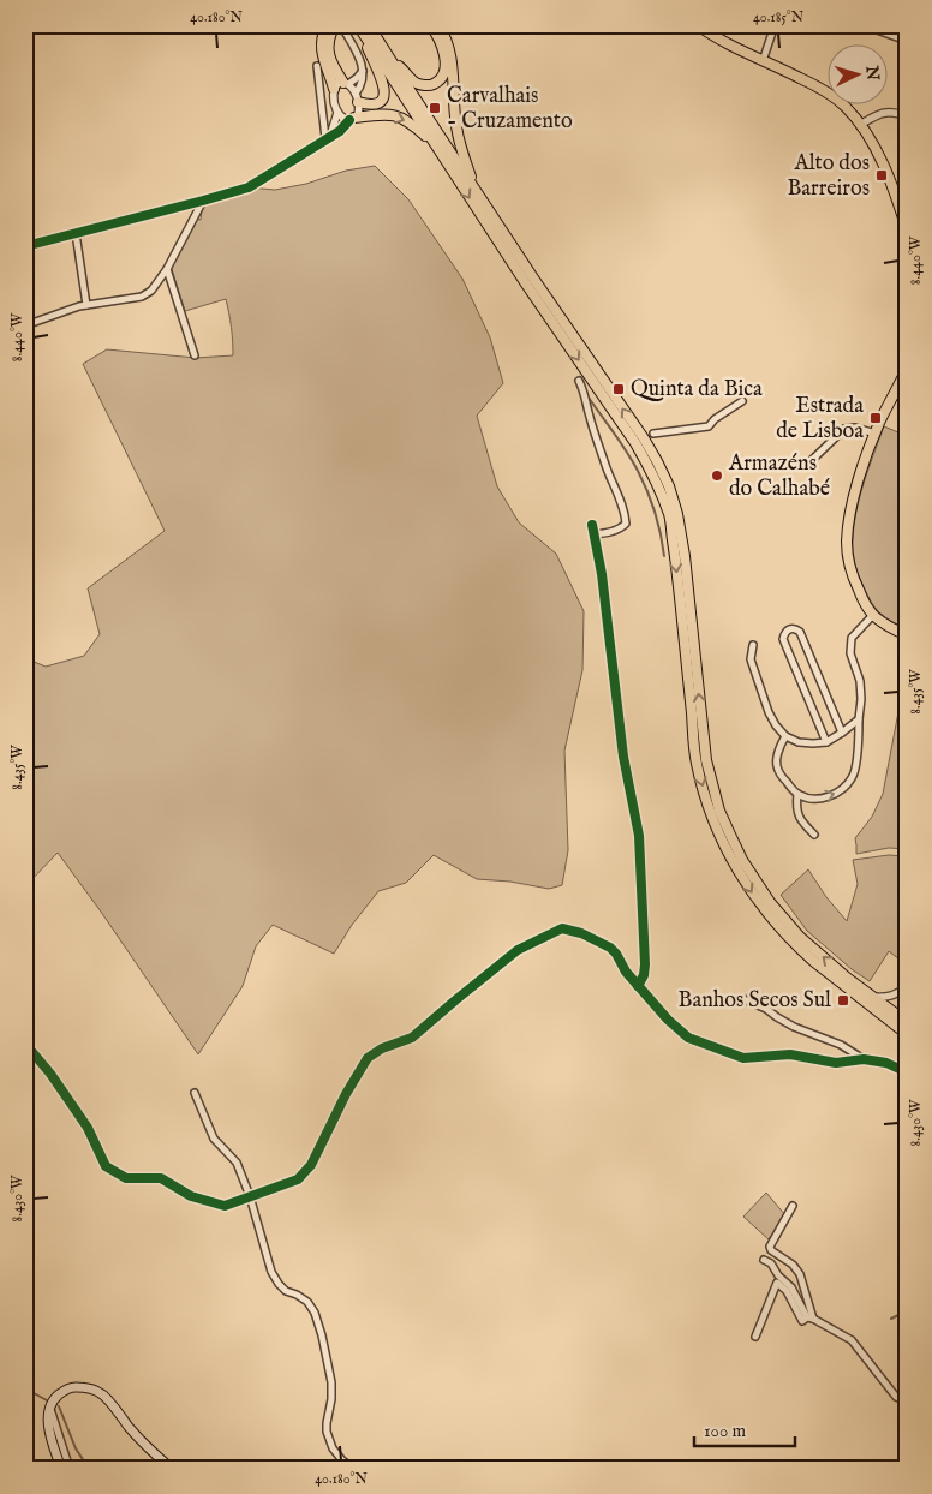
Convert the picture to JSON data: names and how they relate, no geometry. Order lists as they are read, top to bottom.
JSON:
{
  "places": {
    "transit": [
      "Carvalhais - Cruzamento",
      "Alto dos Barreiros",
      "Quinta da Bica",
      "Estrada de Lisboa",
      "Banhos Secos Sul"
    ],
    "other": ["Armazéns do Calhabé"]
  },
  "scale_bar": "100 m",
  "north": "right",
  "coordinates": [
    "40.180°N",
    "40.185°N",
    "8.440°W",
    "8.435°W",
    "8.430°W"
  ]
}
